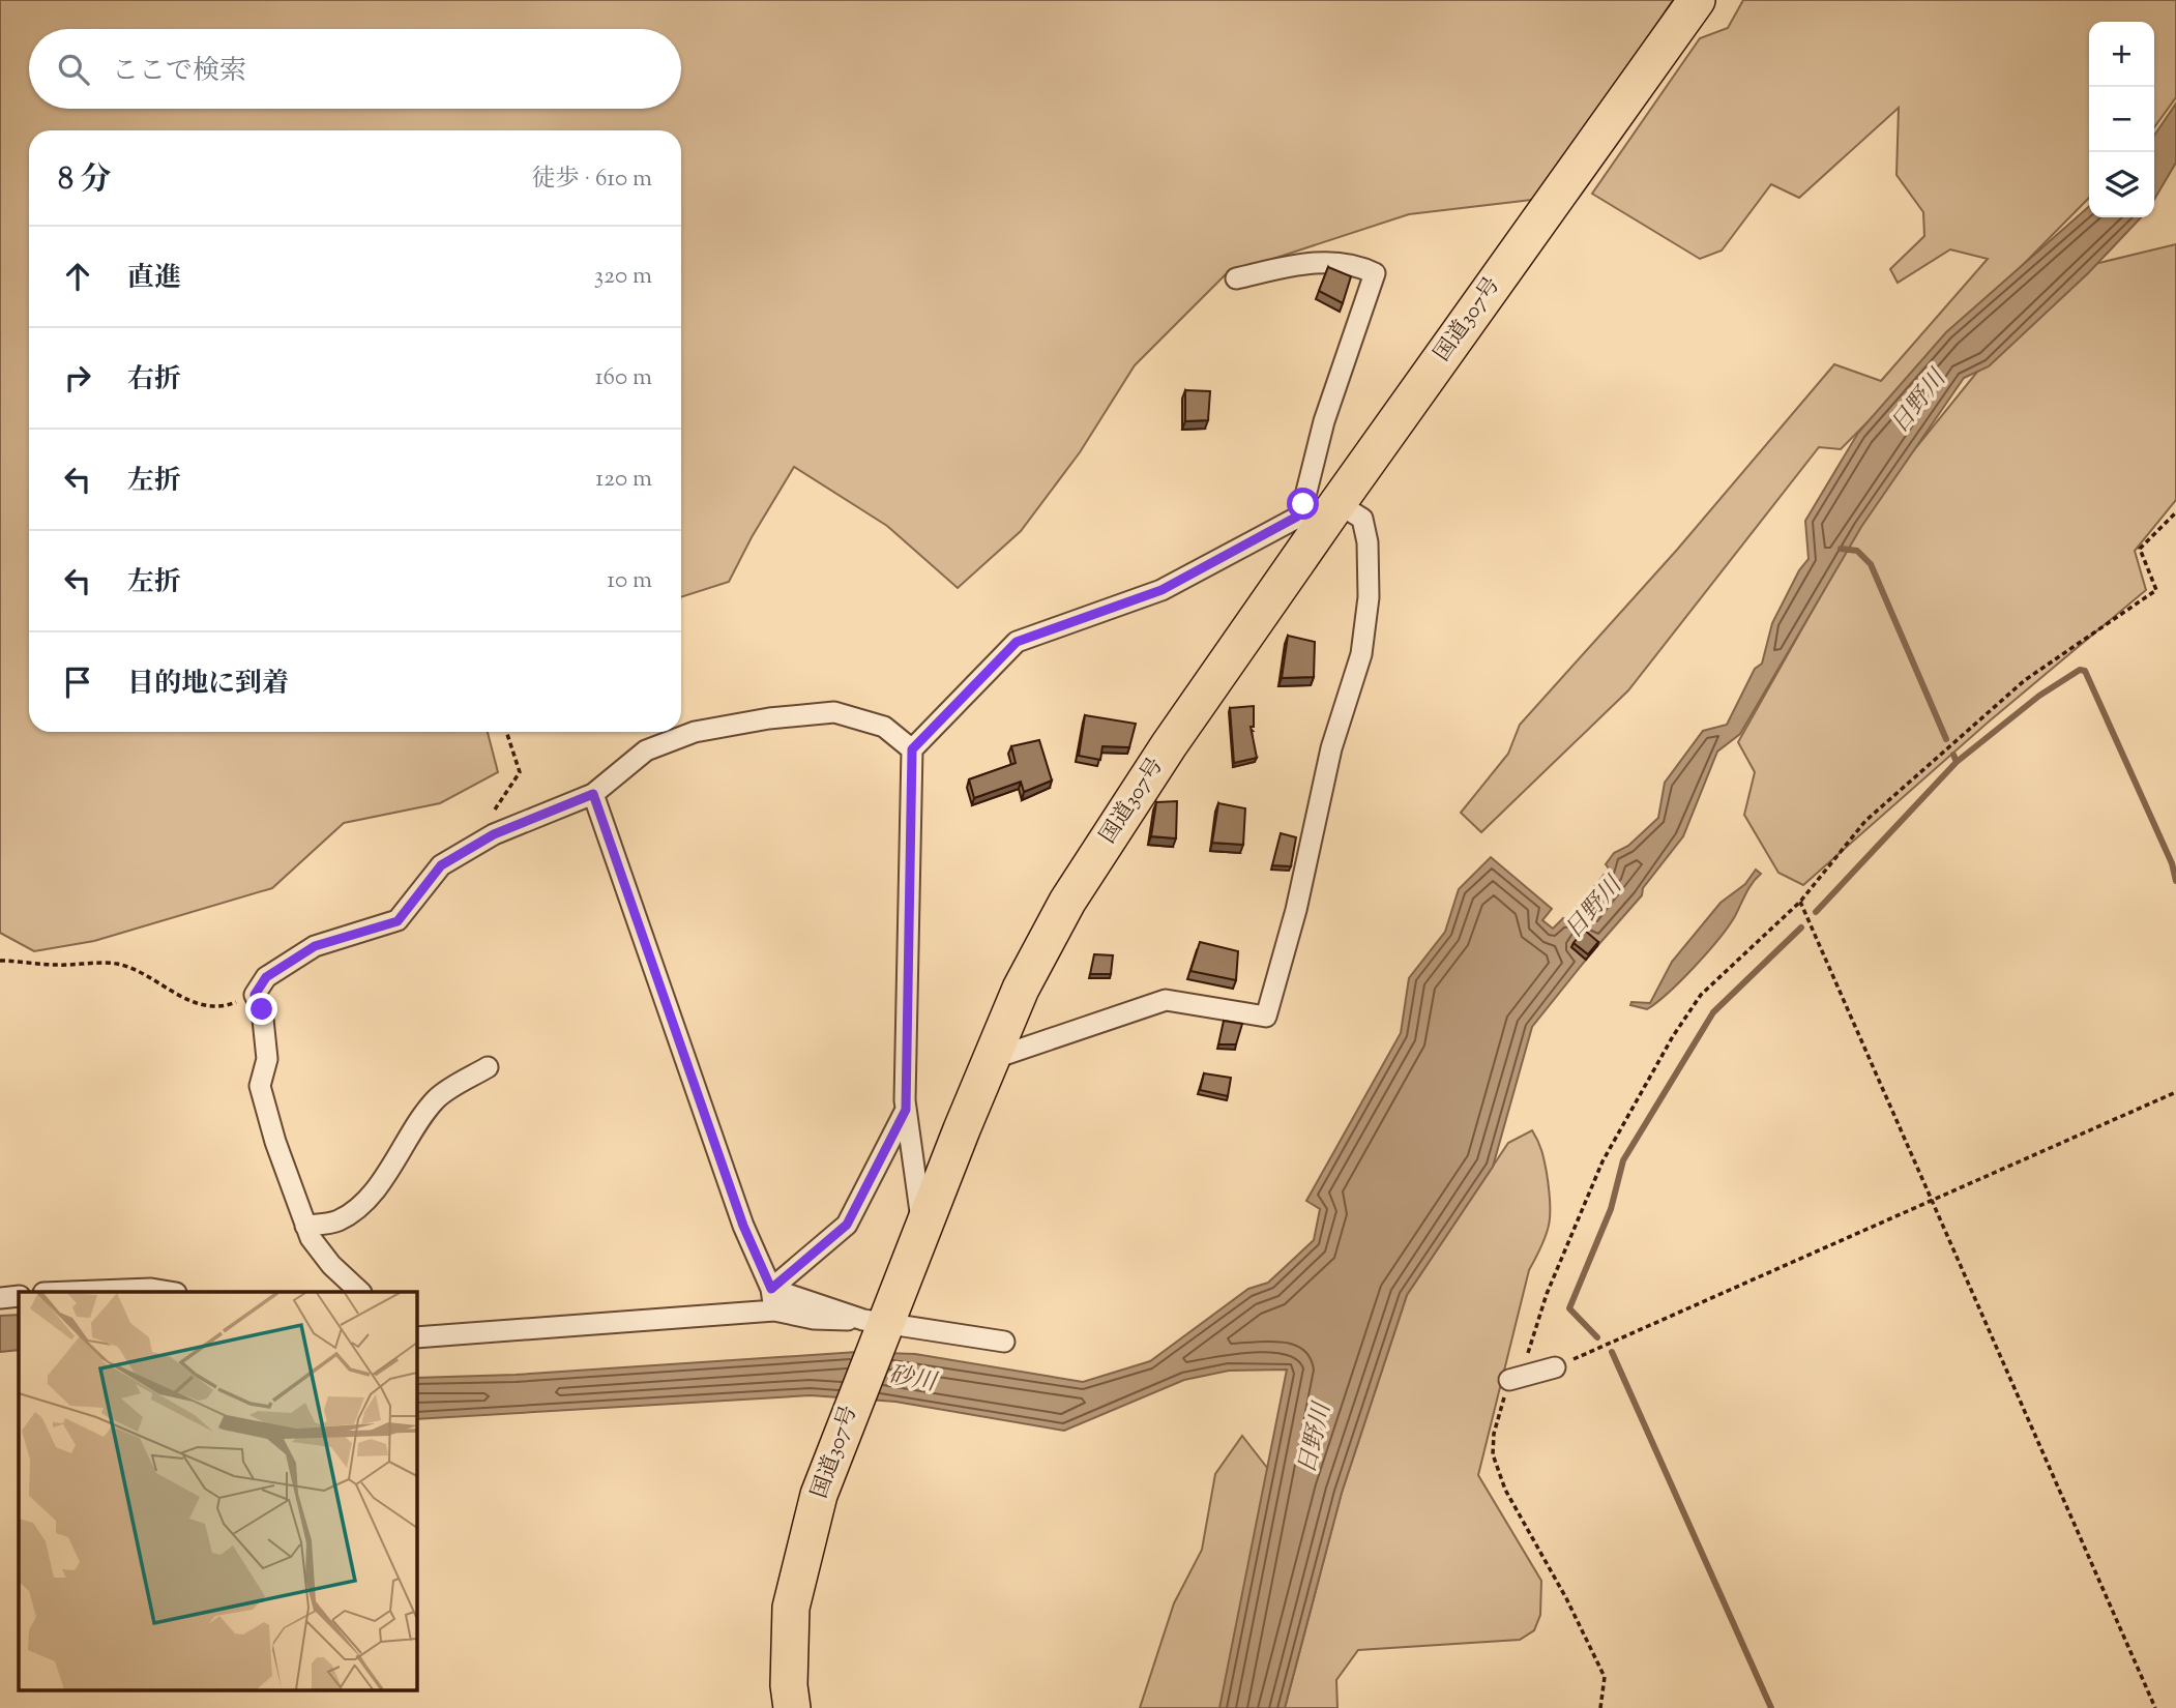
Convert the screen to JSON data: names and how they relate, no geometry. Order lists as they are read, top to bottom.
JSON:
{
  "streets": {
    "highway": ["国道307号"]
  },
  "water": ["日野川", "砂川"],
  "page": {
    "map_buttons": ["+", "−"],
    "search": "ここで検索",
    "heading": ["8 分", "徒歩 · 610 m"],
    "list": [
      ["直進", "320 m"],
      ["右折", "160 m"],
      ["左折", "120 m"],
      ["左折", "10 m"],
      "目的地に到着"
    ]
  }
}
